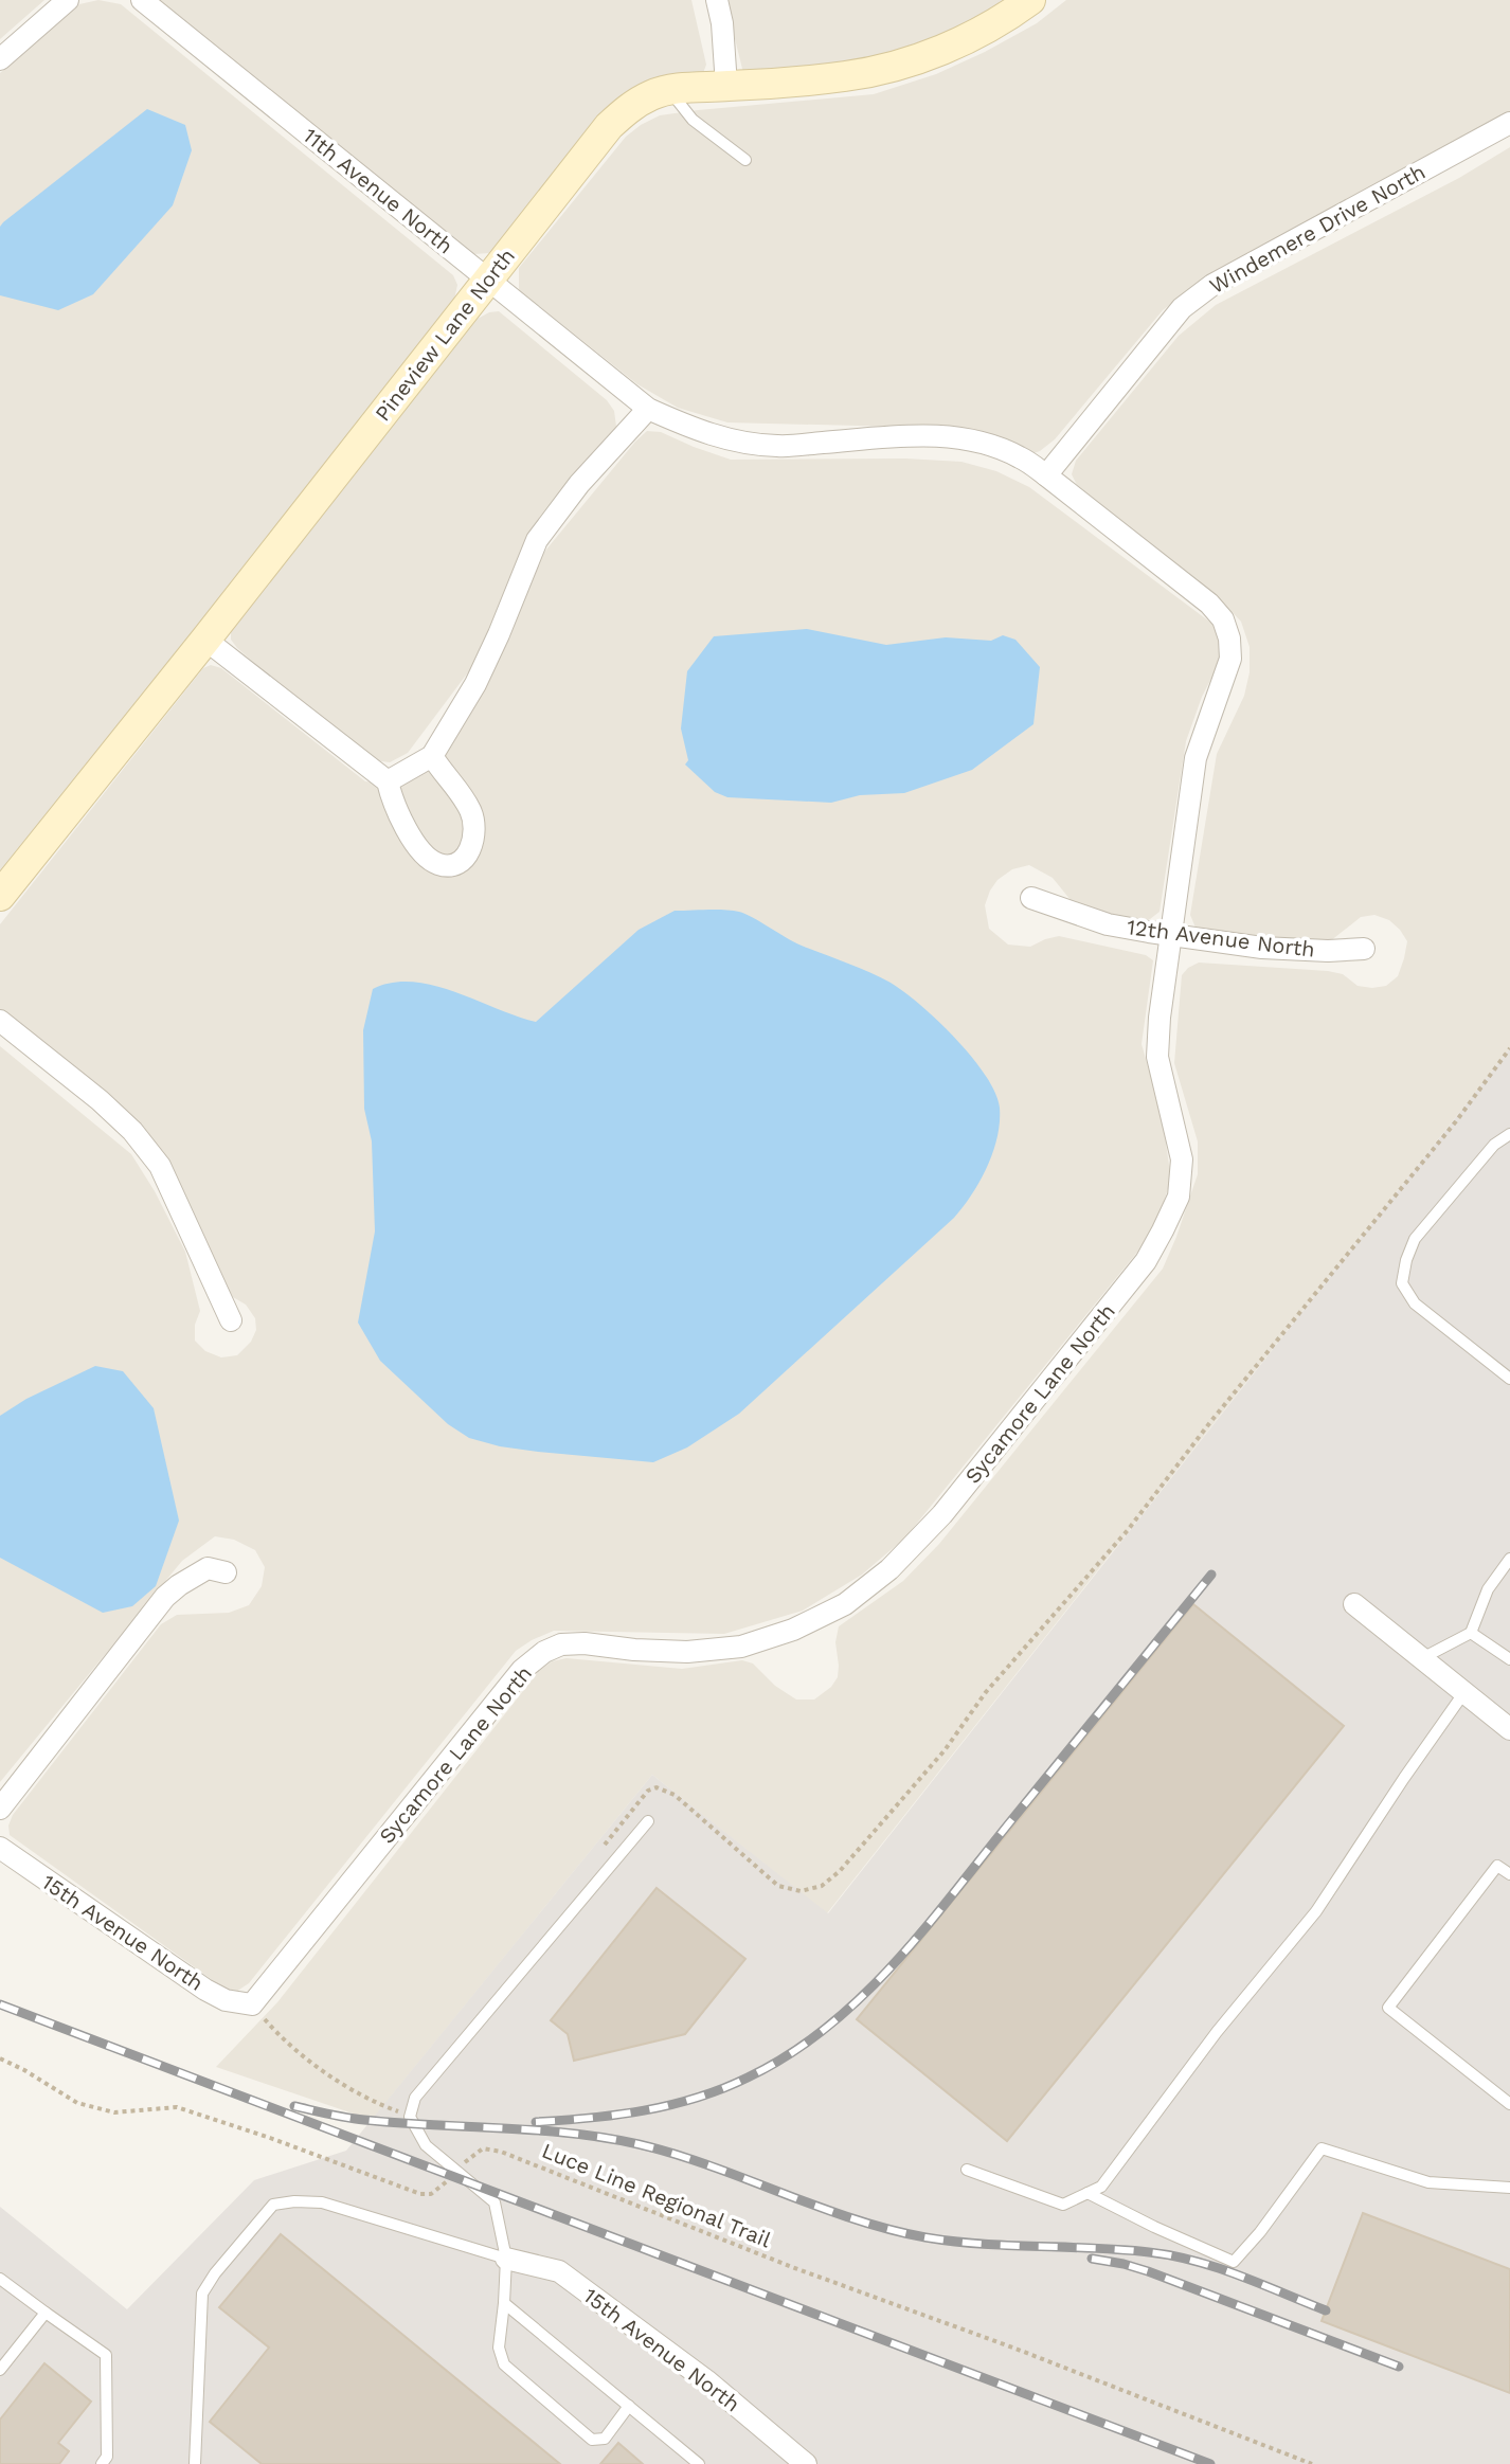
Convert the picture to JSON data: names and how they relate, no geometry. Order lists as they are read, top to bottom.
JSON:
{
  "streets": {
    "street": [
      "11th Avenue North",
      "Windemere Drive North",
      "Pineview Lane North",
      "12th Avenue North",
      "Sycamore Lane North",
      "15th Avenue North"
    ],
    "path": ["Luce Line Regional Trail"]
  },
  "crossings": [
    ["11th Avenue North", "Windemere Drive North"],
    ["11th Avenue North", "Pineview Lane North"],
    ["11th Avenue North", "Sycamore Lane North"],
    ["Windemere Drive North", "Sycamore Lane North"],
    ["12th Avenue North", "Sycamore Lane North"],
    ["Sycamore Lane North", "15th Avenue North"]
  ]
}
